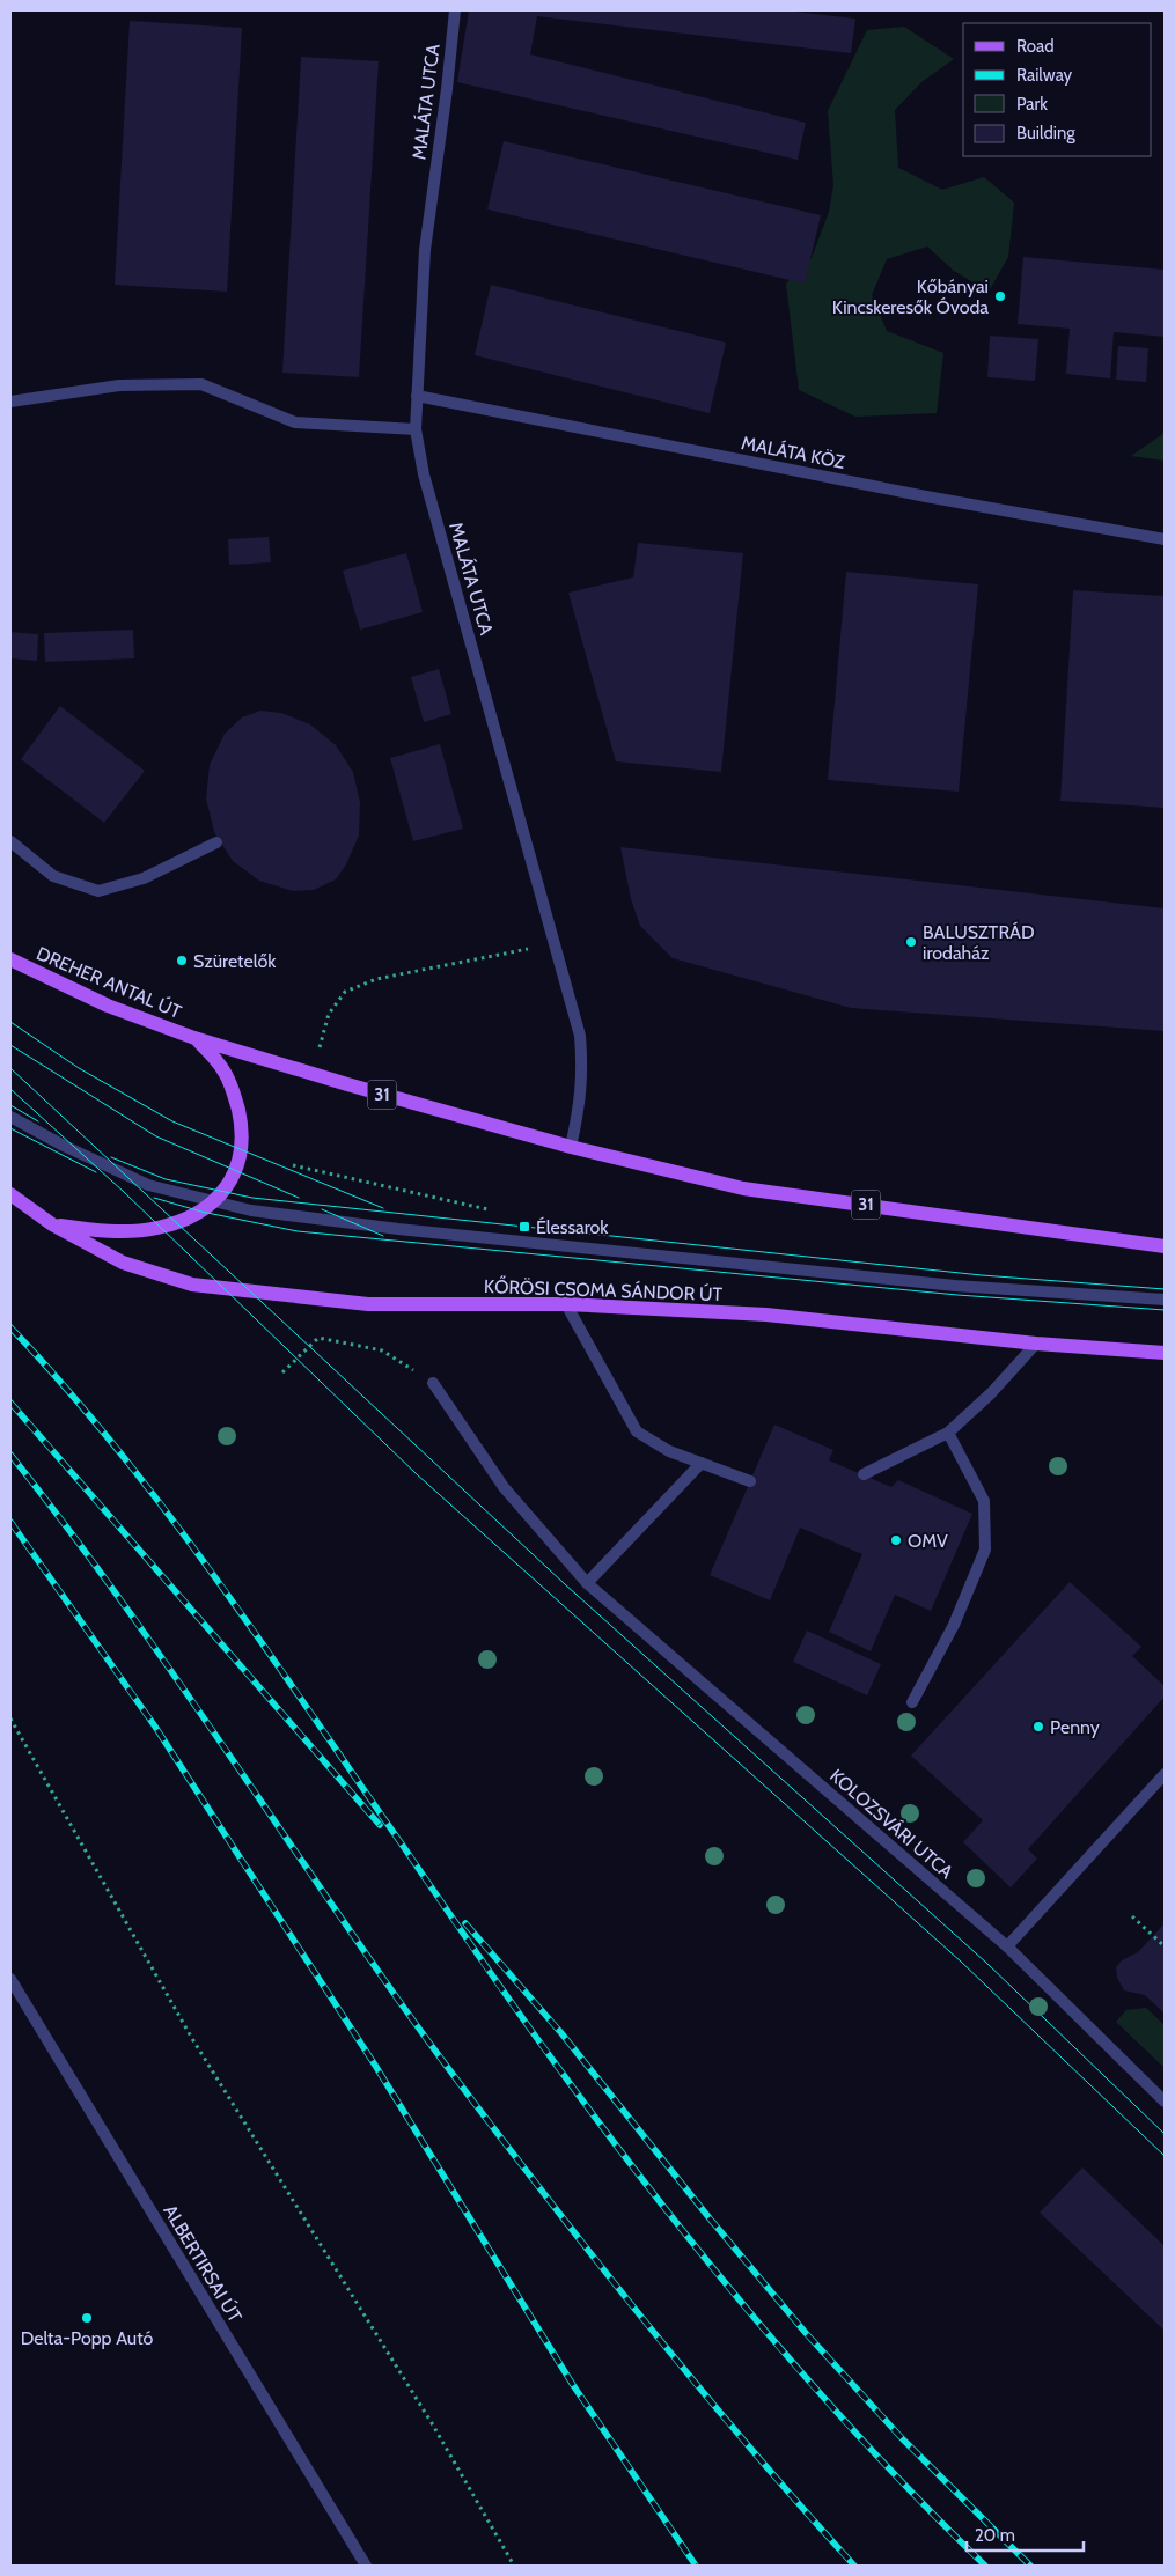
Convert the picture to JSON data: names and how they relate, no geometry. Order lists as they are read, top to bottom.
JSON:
{
  "streets": {
    "main road": ["DREHER ANTAL ÚT", "31", "KŐRÖSI CSOMA SÁNDOR ÚT"],
    "street": [
      "MALÁTA UTCA",
      "MALÁTA KÖZ",
      "KOLOZSVÁRI UTCA",
      "ALBERTIRSAI ÚT"
    ]
  },
  "crossings": [
    ["MALÁTA UTCA", "MALÁTA KÖZ"],
    ["MALÁTA UTCA", "31"],
    ["DREHER ANTAL ÚT", "31"]
  ],
  "places": {
    "other": [
      "Kőbányai Kincskeresők Óvoda",
      "BALUSZTRÁD irodaház",
      "Szüretelők",
      "OMV",
      "Penny",
      "Delta-Popp Autó"
    ],
    "transit": ["Élessarok"]
  },
  "legend": [
    "Road",
    "Railway",
    "Park",
    "Building"
  ],
  "scale_bar": "20 m"
}
